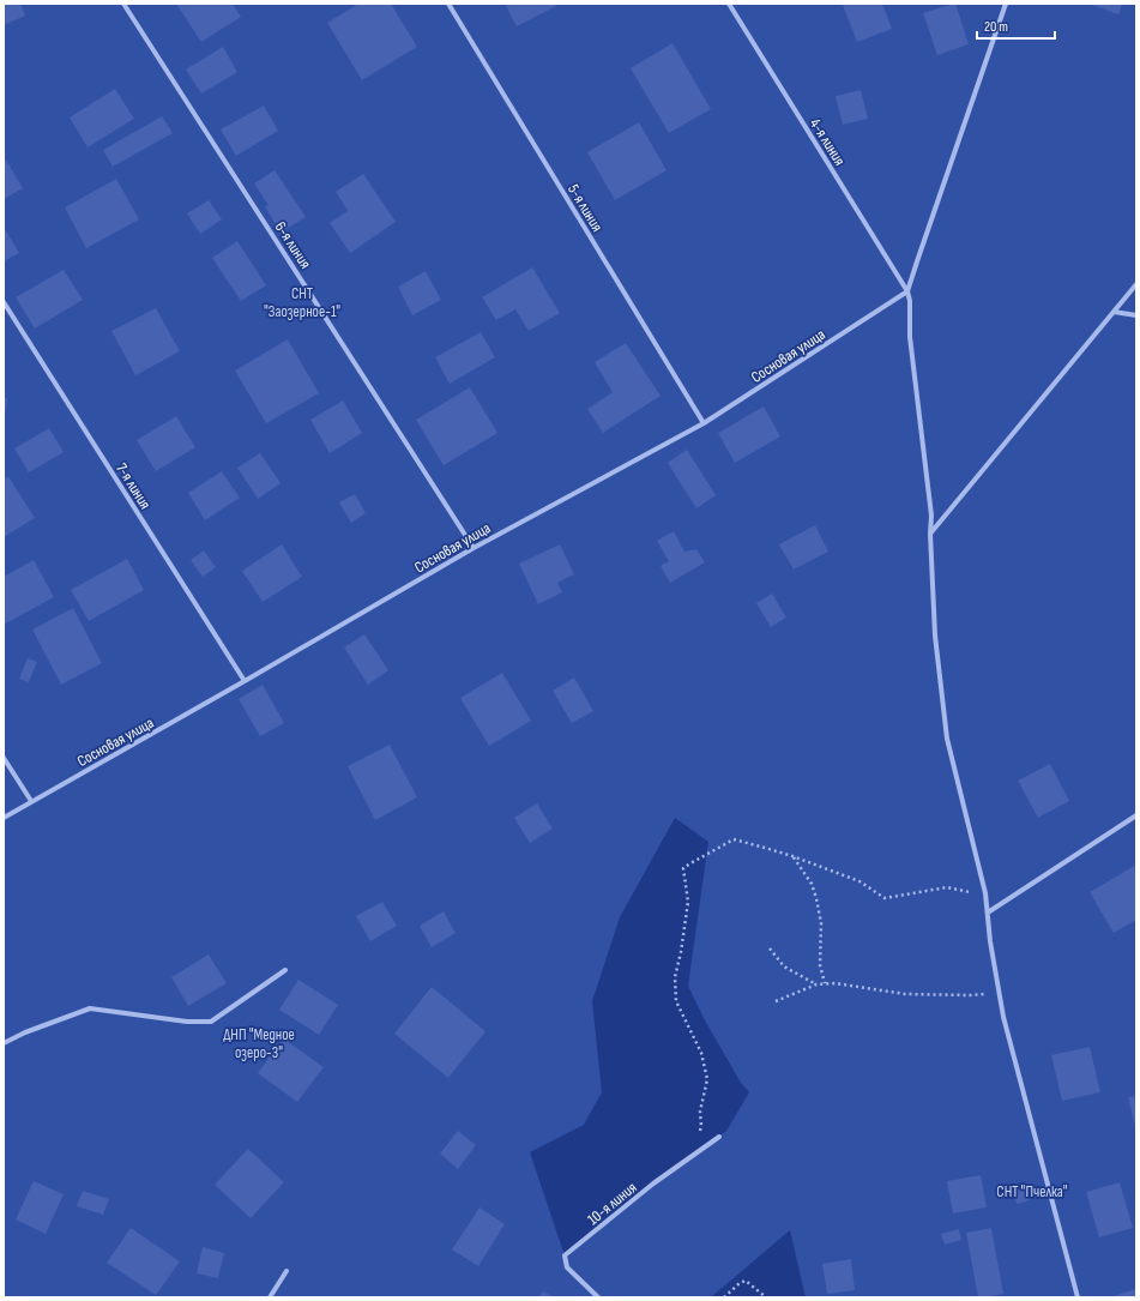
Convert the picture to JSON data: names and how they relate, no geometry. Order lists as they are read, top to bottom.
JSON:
{
  "streets": {
    "street": [
      "4-я линия",
      "5-я линия",
      "6-я линия",
      "Сосновая улица",
      "7-я линия",
      "10-я линия"
    ]
  },
  "crossings": [
    ["4-я линия", "Сосновая улица"],
    ["5-я линия", "Сосновая улица"],
    ["6-я линия", "Сосновая улица"],
    ["Сосновая улица", "7-я линия"]
  ],
  "parks": ["СНТ \"Заозерное-1\"", "ДНП \"Медное озеро-3\"", "СНТ \"Пчелка\""],
  "scale_bar": "20 m"
}
